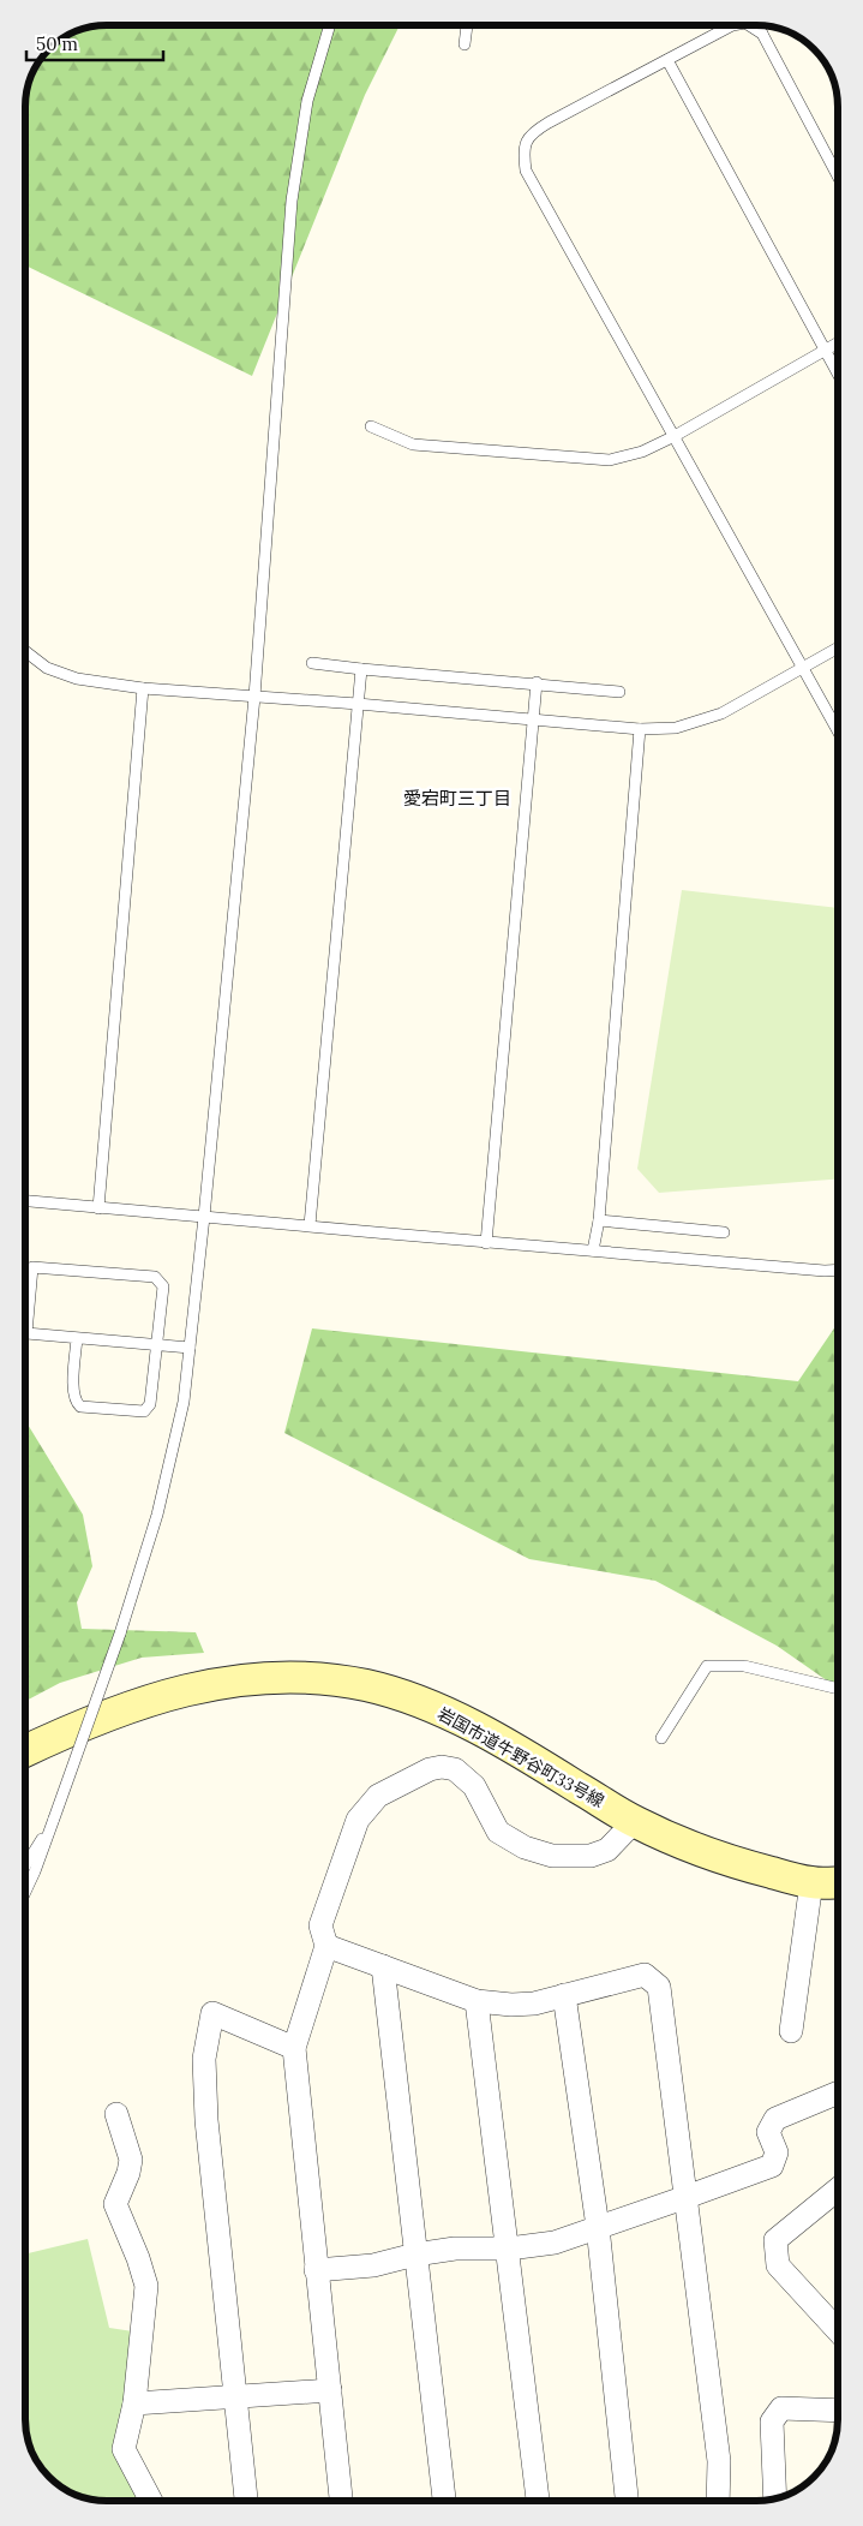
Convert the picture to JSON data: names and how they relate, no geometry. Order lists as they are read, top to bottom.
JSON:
{
  "streets": {
    "street": ["岩国市道牛野谷町33号線"]
  },
  "districts": ["愛宕町三丁目"],
  "scale_bar": "50 m"
}
